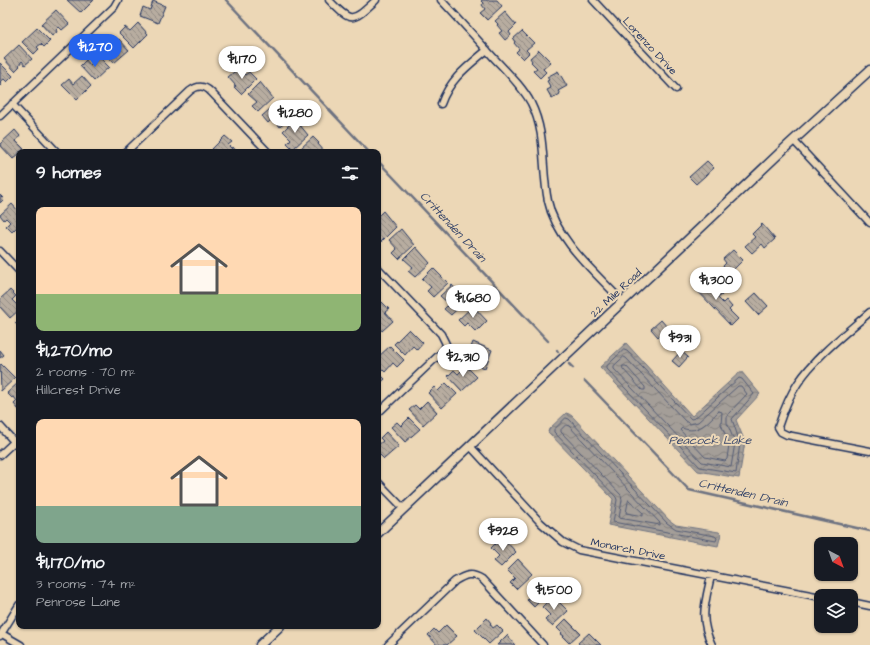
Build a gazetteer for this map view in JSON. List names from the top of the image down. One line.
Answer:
{"streets":{"street":["Lorenzo Drive","22 Mile Road","Monarch Drive"]},"crossings":[["22 Mile Road","Monarch Drive"]],"water":["Crittenden Drain","Peacock Lake"],"north":"bottom right","page":{"price":["$1,270","$1,170","$1,280","$1,300","$1,680","$931","$2,310","$928","$1,500"],"heading":"9 homes","list":[{"name":"$1,270/mo","note":"2 rooms · 70 m² · Hillcrest Drive"},{"name":"$1,170/mo","note":"3 rooms · 74 m² · Penrose Lane"}]}}
